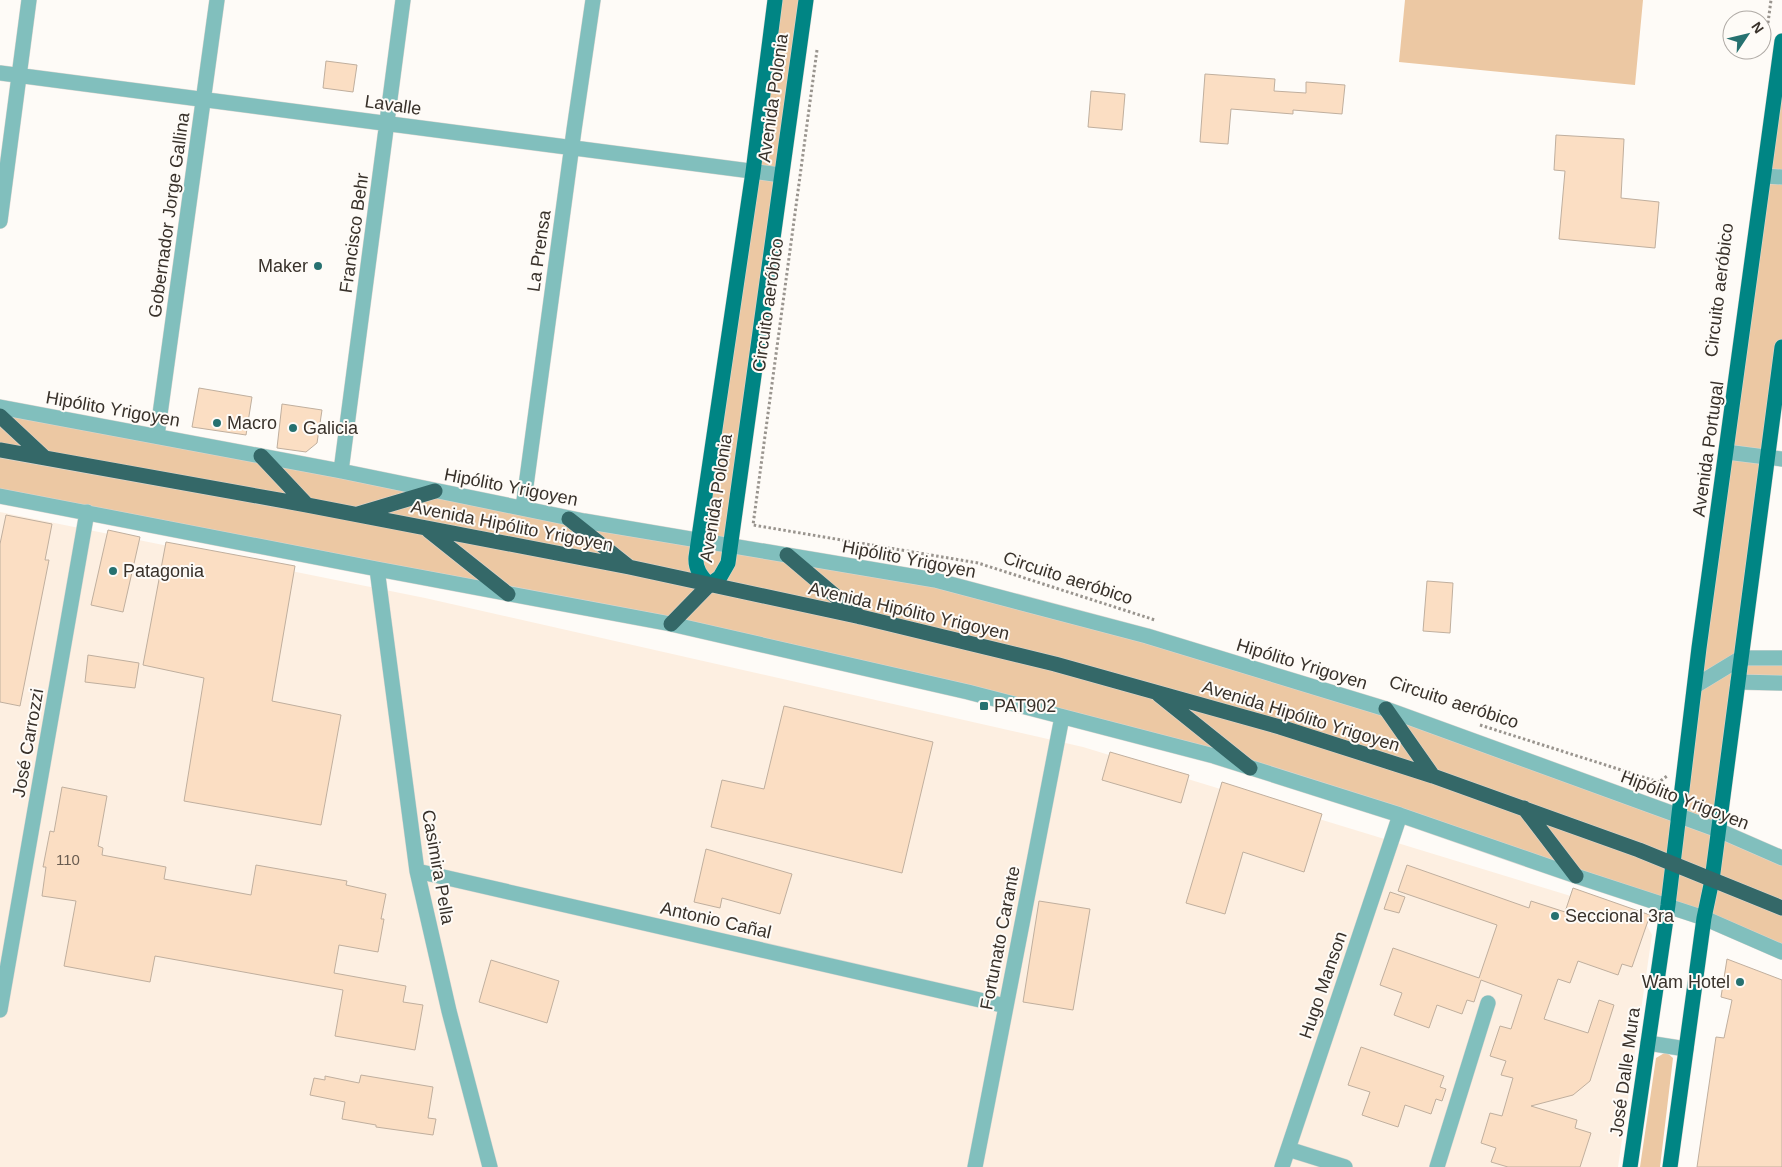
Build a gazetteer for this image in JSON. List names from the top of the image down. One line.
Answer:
{"streets":{"highway":["Avenida Hipólito Yrigoyen"],"main road":["Avenida Polonia","Avenida Portugal","José Dalle Mura"],"street":["Lavalle","Gobernador Jorge Gallina","Francisco Behr","La Prensa","Hipólito Yrigoyen","José Carrozzi","Casimira Pella","Antonio Cañal","Fortunato Carante","Hugo Manson"],"path":["Circuito aeróbico"]},"crossings":[["Avenida Polonia","Lavalle"],["Avenida Polonia","Hipólito Yrigoyen"],["Avenida Polonia","Avenida Hipólito Yrigoyen"],["Lavalle","Gobernador Jorge Gallina"],["Lavalle","Francisco Behr"],["Lavalle","La Prensa"],["Gobernador Jorge Gallina","Hipólito Yrigoyen"],["Francisco Behr","Hipólito Yrigoyen"],["La Prensa","Hipólito Yrigoyen"],["Hipólito Yrigoyen","Avenida Portugal"],["Avenida Portugal","Avenida Hipólito Yrigoyen"],["Avenida Portugal","José Dalle Mura"],["Avenida Hipólito Yrigoyen","José Dalle Mura"],["Casimira Pella","Antonio Cañal"],["Antonio Cañal","Fortunato Carante"]],"places":{"other":["Maker","Macro","Galicia","Patagonia","Seccional 3ra","Wam Hotel"],"transit":["PAT902"]},"house_numbers":["110"],"north":"top right"}
